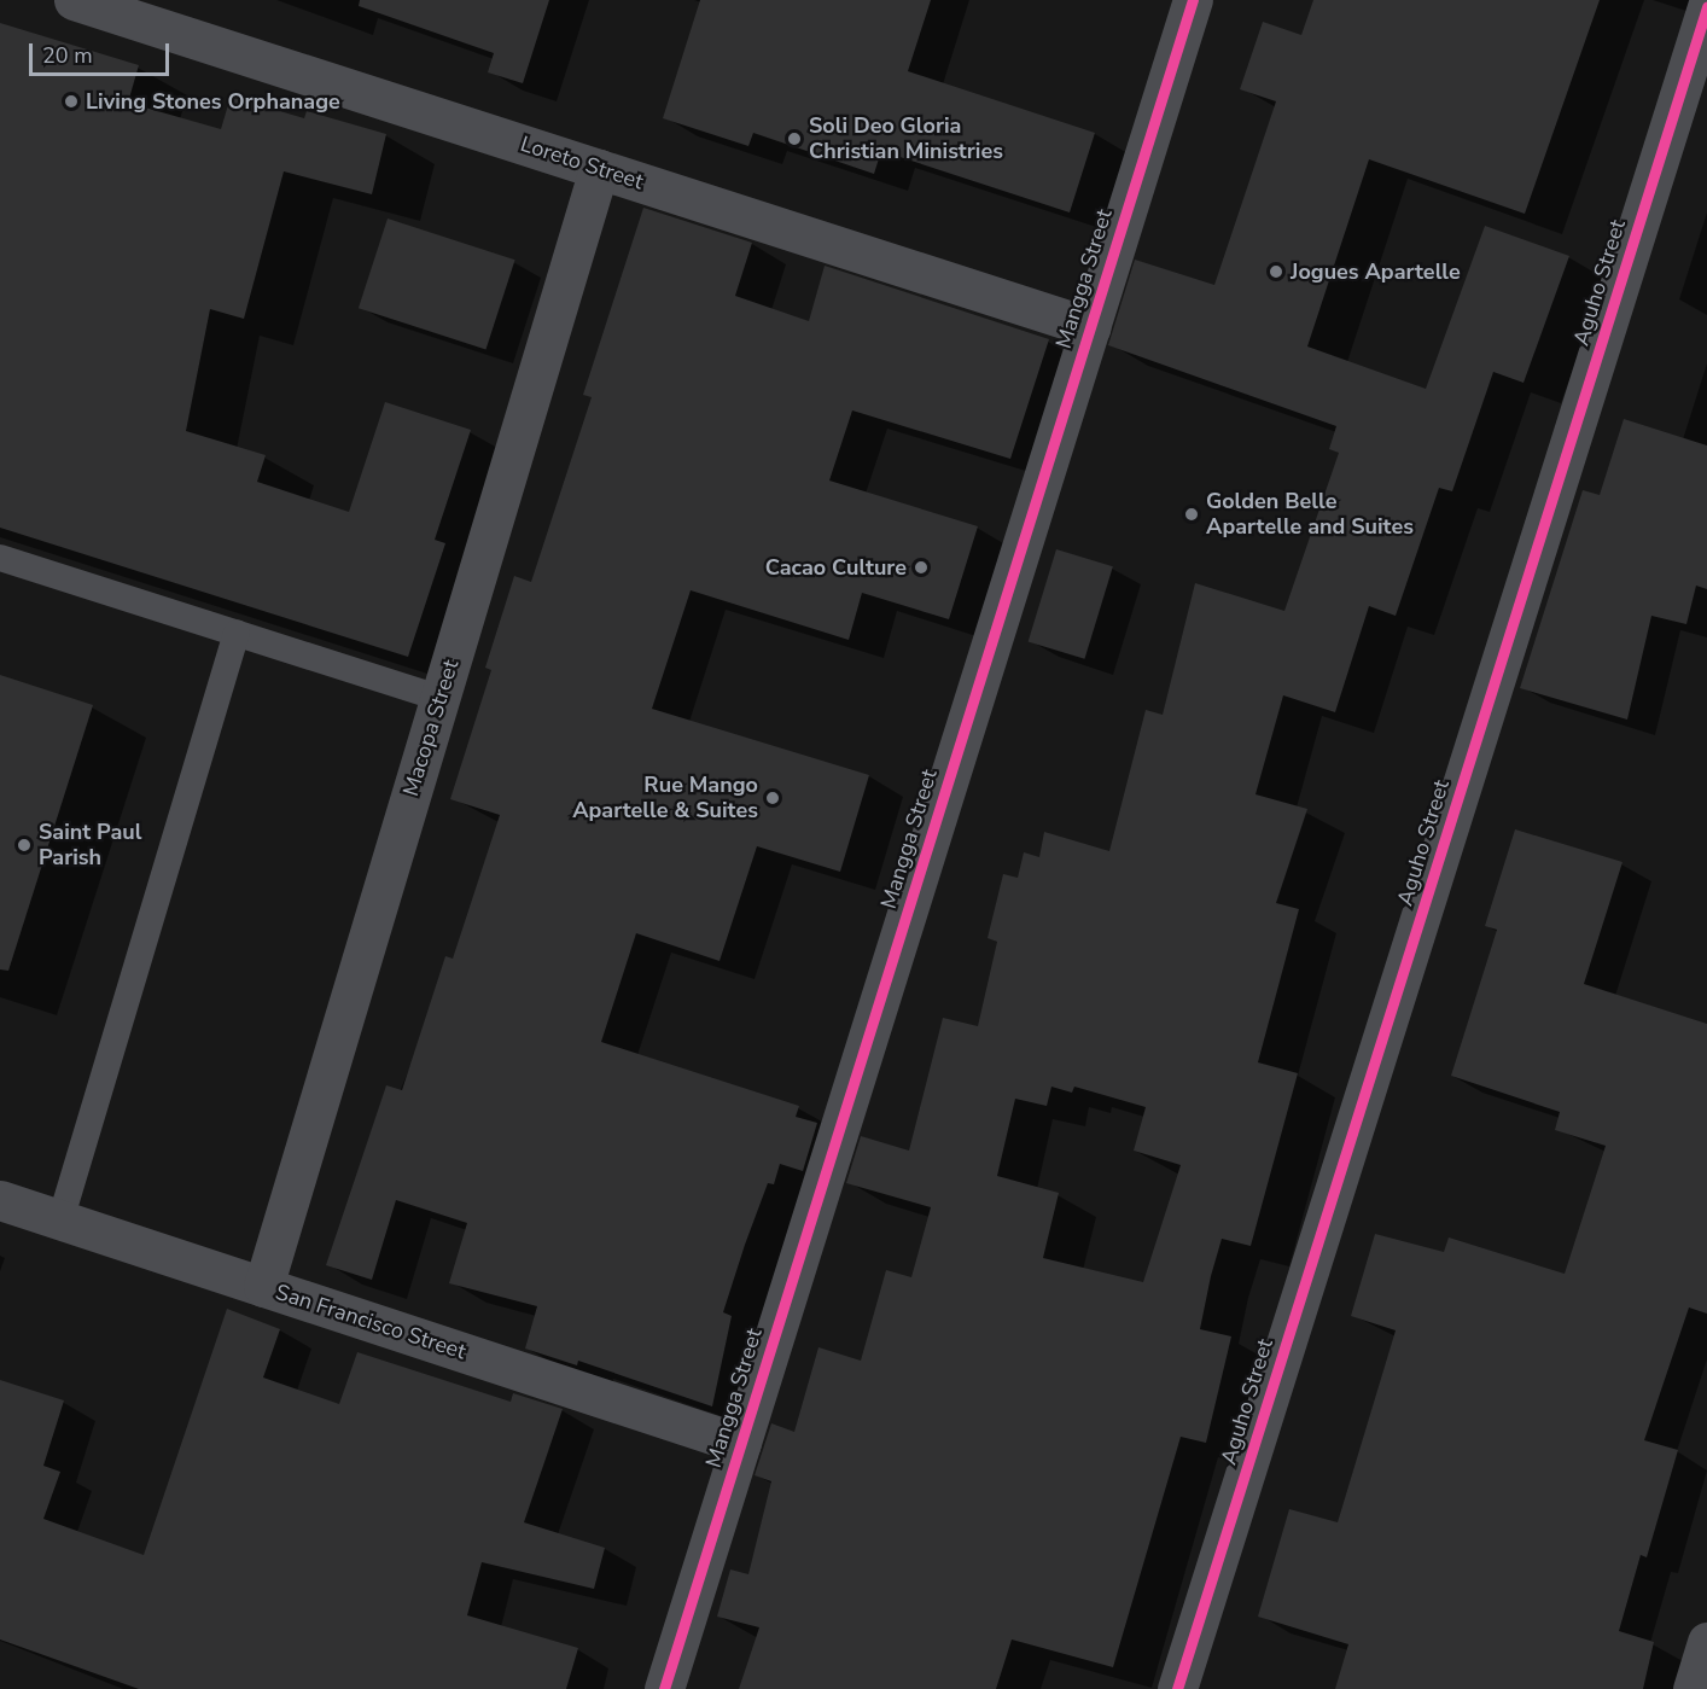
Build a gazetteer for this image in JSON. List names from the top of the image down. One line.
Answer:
{"streets":{"street":["Loreto Street","Mangga Street","Aguho Street","Macopa Street","San Francisco Street"]},"crossings":[["Loreto Street","Mangga Street"],["Loreto Street","Macopa Street"],["Mangga Street","San Francisco Street"],["Macopa Street","San Francisco Street"]],"places":["Living Stones Orphanage","Soli Deo Gloria Christian Ministries","Jogues Apartelle","Golden Belle Apartelle and Suites","Cacao Culture","Rue Mango Apartelle & Suites","Saint Paul Parish"],"scale_bar":"20 m"}
